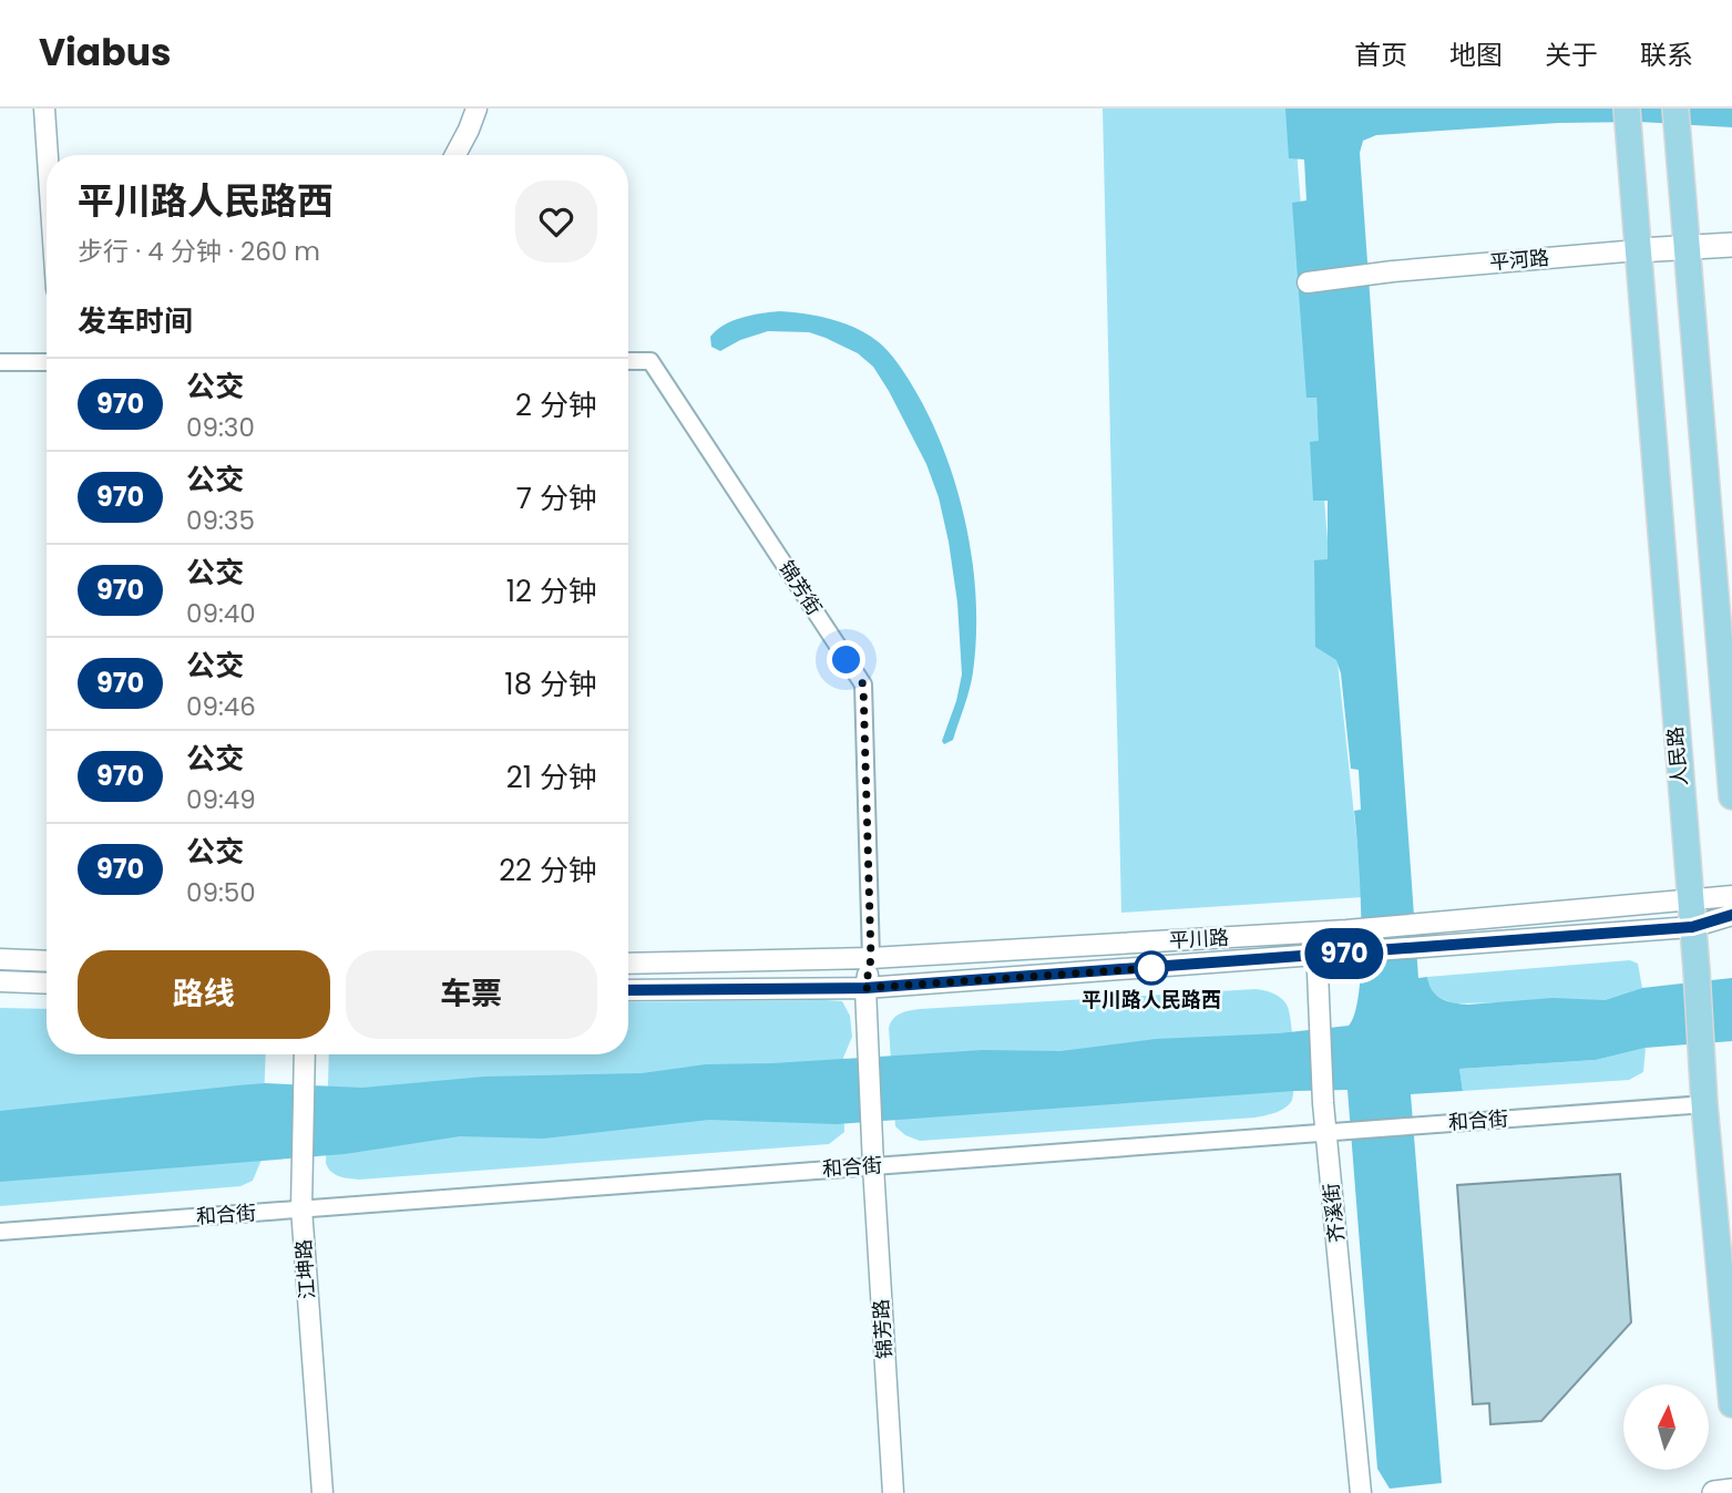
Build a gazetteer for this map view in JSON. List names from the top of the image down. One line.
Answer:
{"streets":{"main road":["平河路","人民路"],"street":["锦芳街","平川路","和合街","齐溪街","江坤路","锦芳路"]},"crossings":[["平河路","人民路"],["锦芳街","平川路"],["锦芳街","和合街"],["锦芳街","锦芳路"],["人民路","平川路"],["人民路","和合街"],["平川路","齐溪街"],["和合街","齐溪街"],["和合街","江坤路"],["和合街","锦芳路"]],"places":["平川路人民路西"],"lines":["bus line 970"],"north":"top","page":{"header":"Viabus","nav":["首页","地图","关于","联系"],"on_map":"970","heading":[["平川路人民路西","步行 · 4 分钟 · 260 m"],"发车时间"],"list":[{"mark":"970","name":"公交","note":"09:30","value":"2 分钟"},{"mark":"970","name":"公交","note":"09:35","value":"7 分钟"},{"mark":"970","name":"公交","note":"09:40","value":"12 分钟"},{"mark":"970","name":"公交","note":"09:46","value":"18 分钟"},{"mark":"970","name":"公交","note":"09:49","value":"21 分钟"},{"mark":"970","name":"公交","note":"09:50","value":"22 分钟"}],"buttons":["路线","车票"]}}
